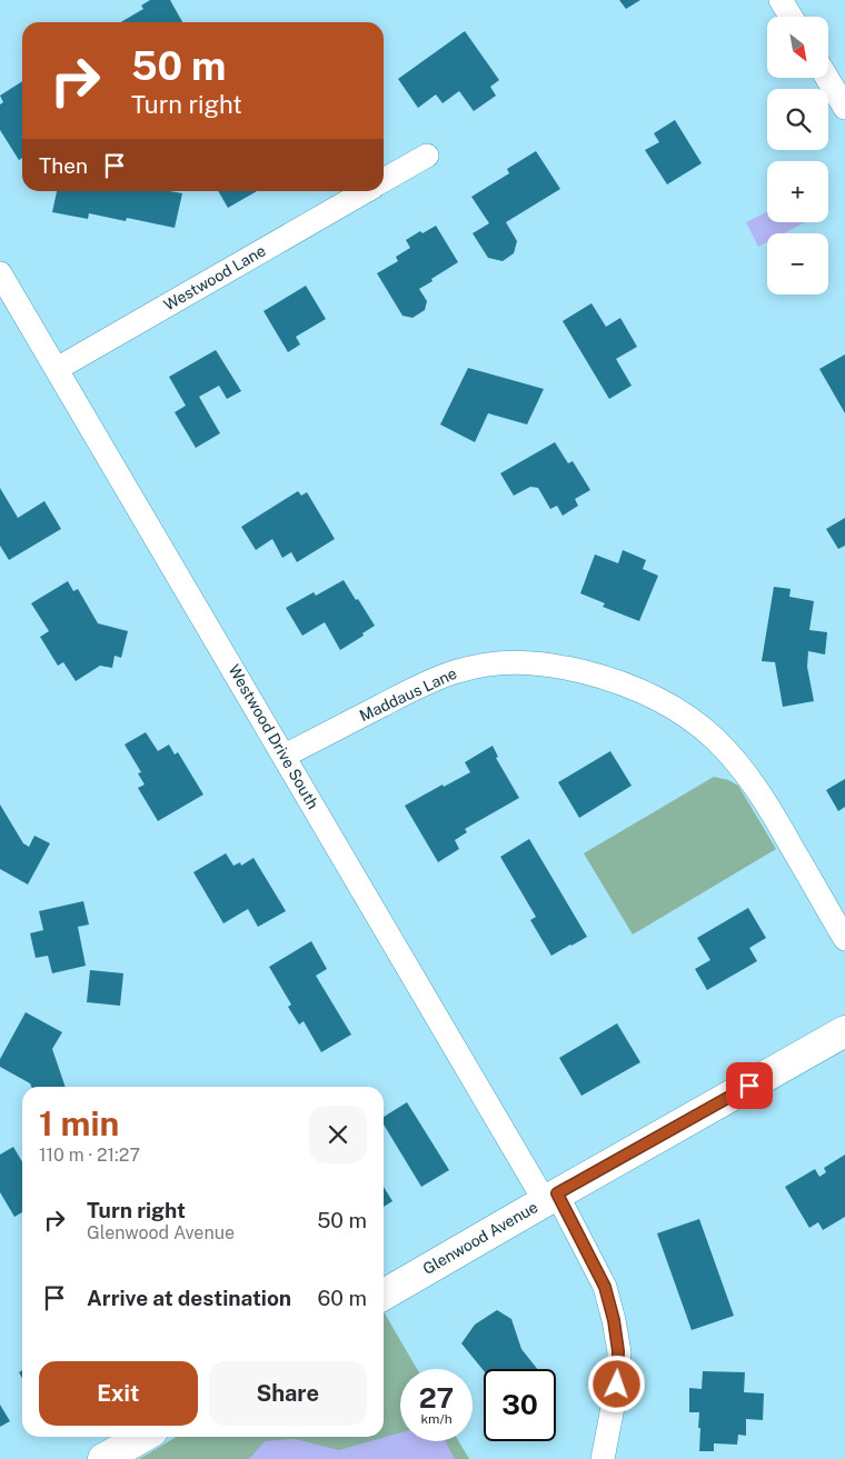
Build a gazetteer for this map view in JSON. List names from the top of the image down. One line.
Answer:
{"streets":{"street":["Westwood Lane","Maddaus Lane","Westwood Drive South","Glenwood Avenue"]},"crossings":[["Westwood Lane","Westwood Drive South"],["Maddaus Lane","Westwood Drive South"],["Westwood Drive South","Glenwood Avenue"]],"north":"bottom right","page":{"map_buttons":["+","−"],"turn":["50 m","Turn right"],"then":"Then","heading":["1 min","110 m · 21:27"],"list":[{"name":"Turn right","note":"Glenwood Avenue","value":"50 m"},{"name":"Arrive at destination","value":"60 m"}],"buttons":["Exit","Share"],"speed":"27 km/h","limit":"30"}}
